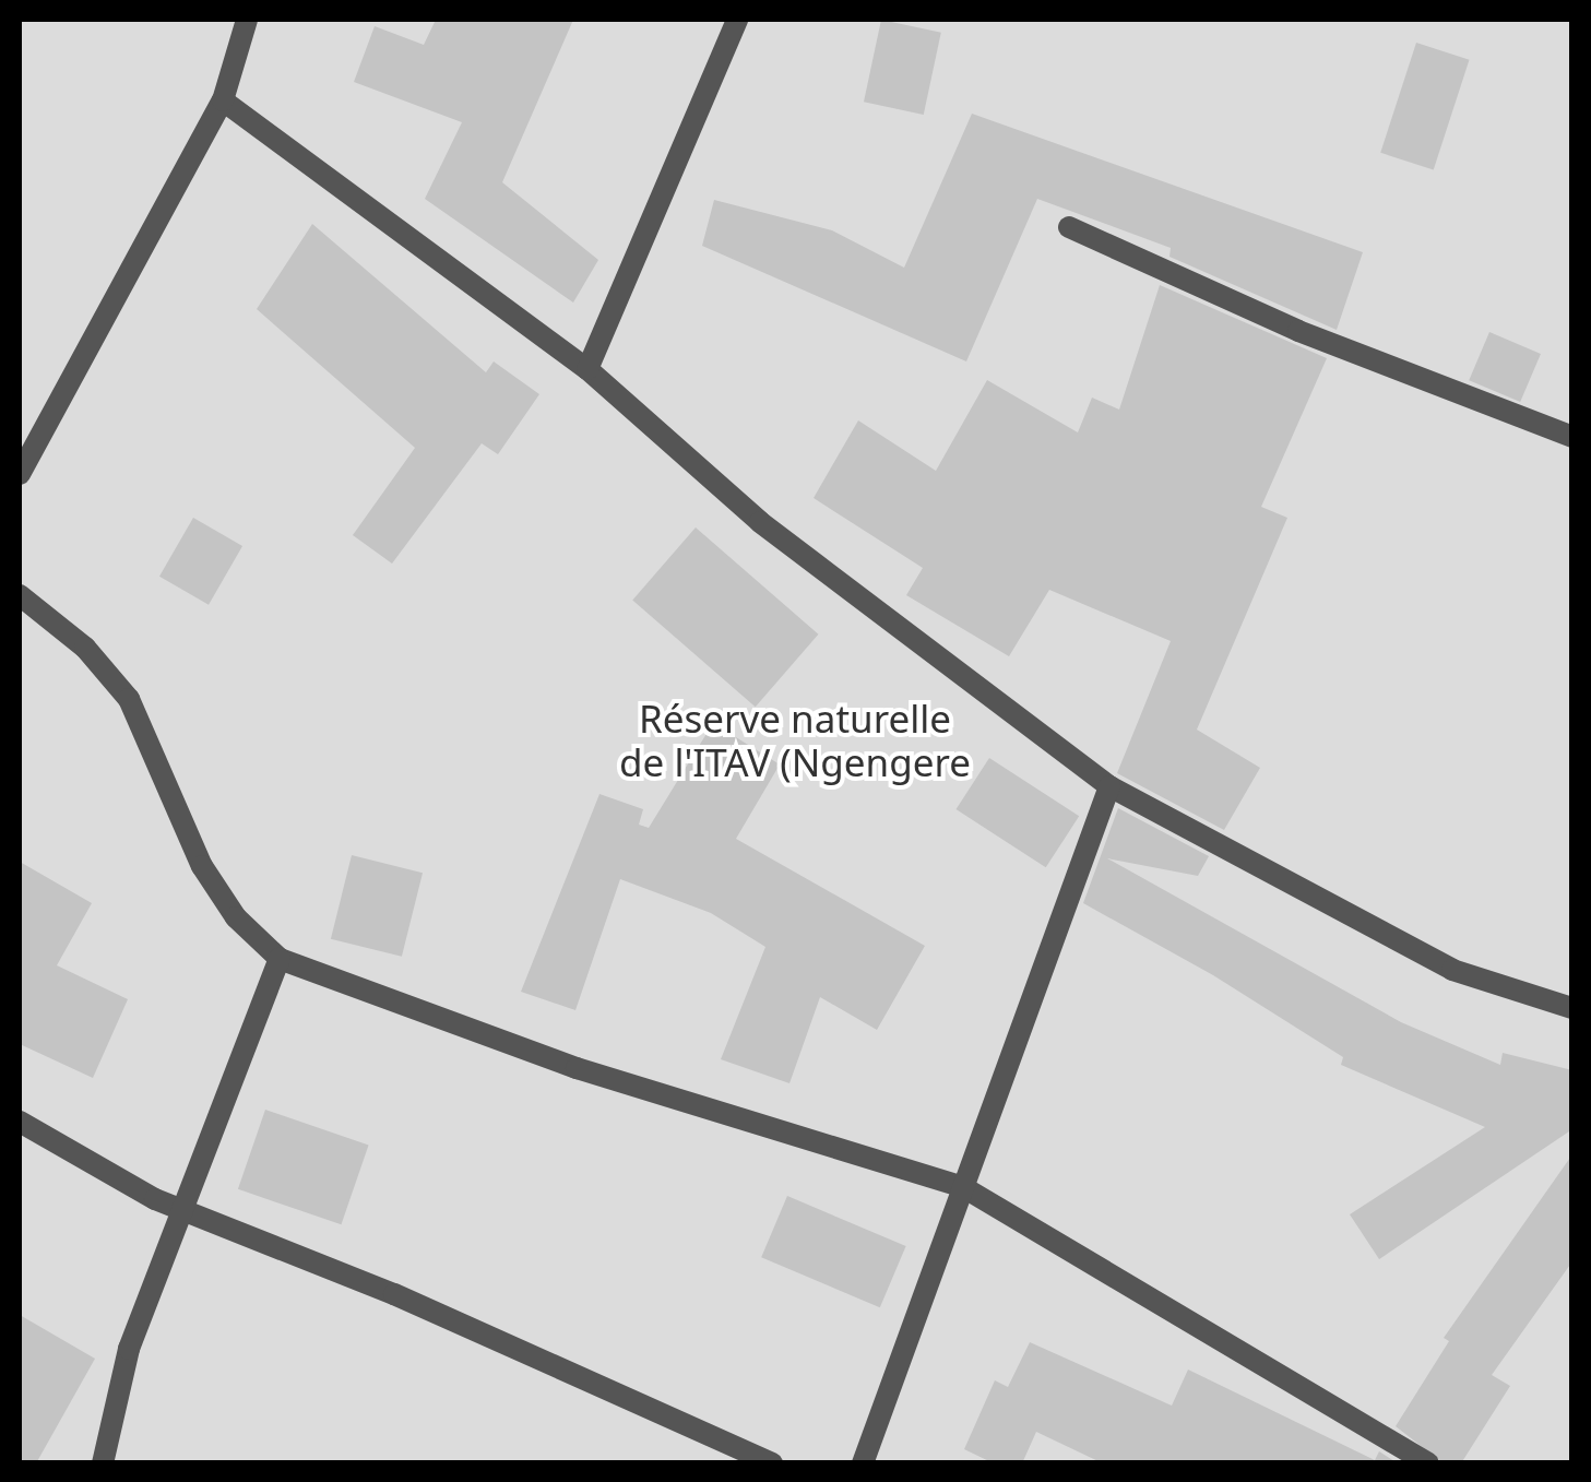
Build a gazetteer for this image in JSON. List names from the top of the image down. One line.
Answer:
{"parks":["Réserve naturelle de l'ITAV (Ngengere"]}
